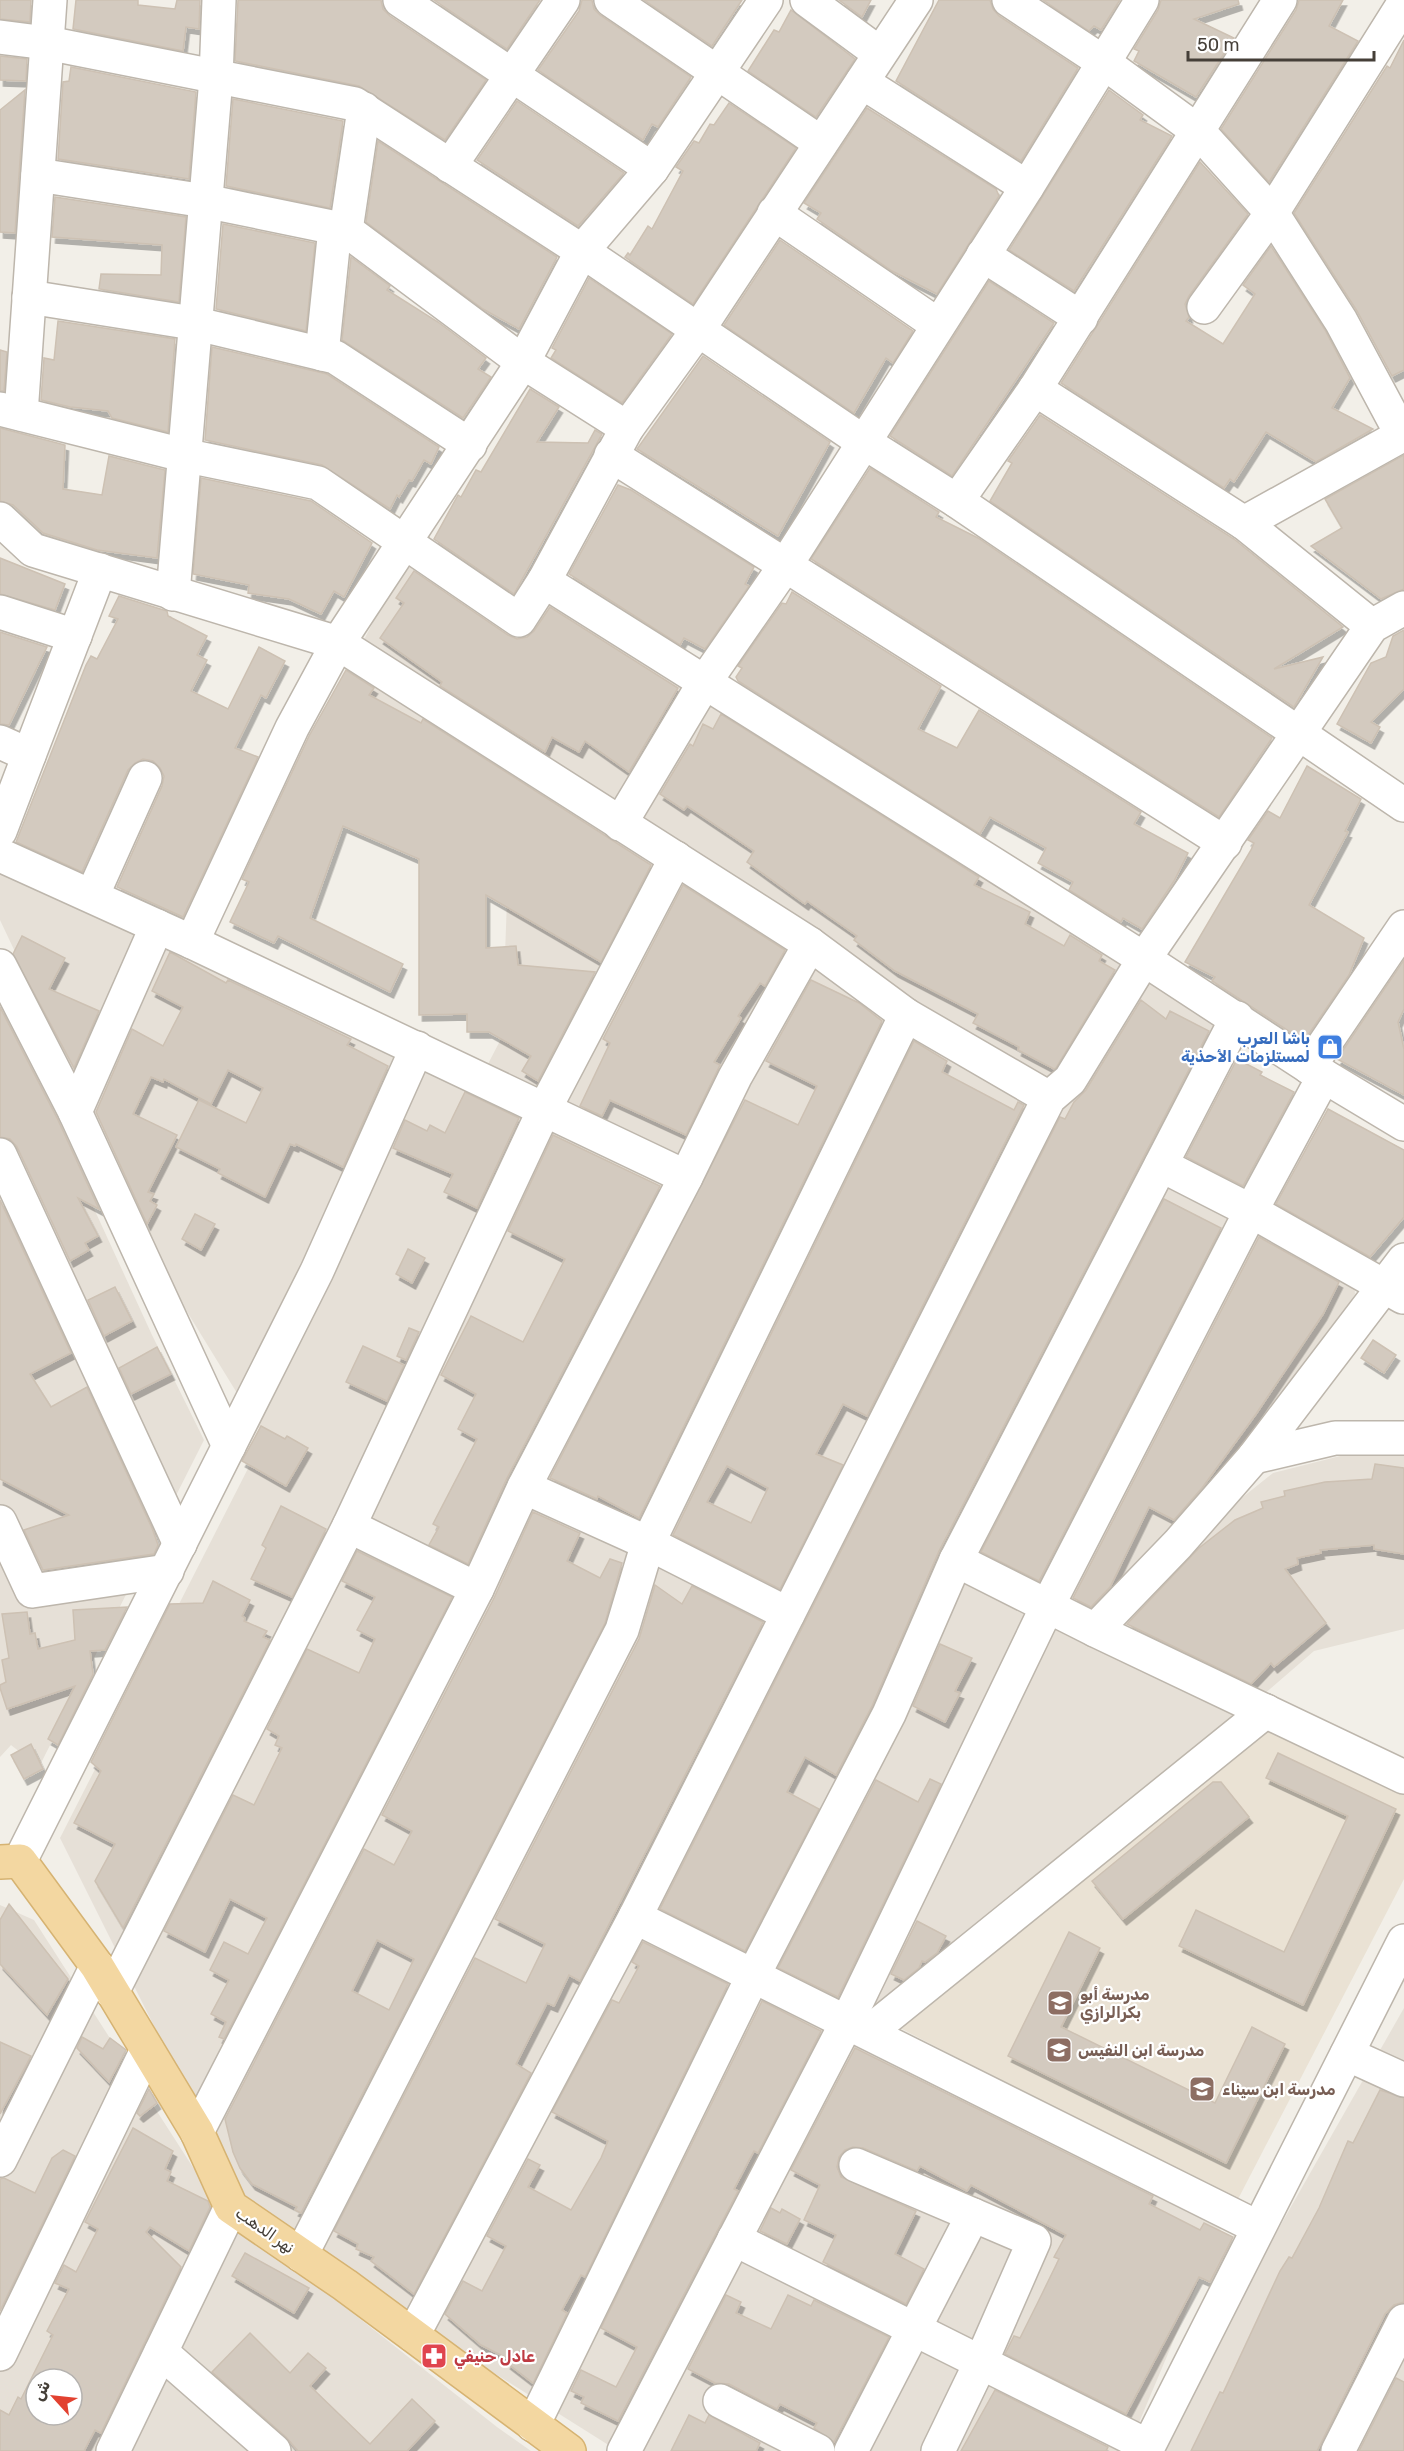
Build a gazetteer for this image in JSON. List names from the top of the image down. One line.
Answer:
{"streets":{"main road":["نهر الدهب"]},"places":{"shop":["باشا العرب لمستلزمات الأحذية"],"school or university":["مدرسة أبو بكرالرازي","مدرسة ابن النفيس","مدرسة ابن سيناء"],"pharmacy":["عادل حنيفي"]},"scale_bar":"50 m","north":"top left"}
